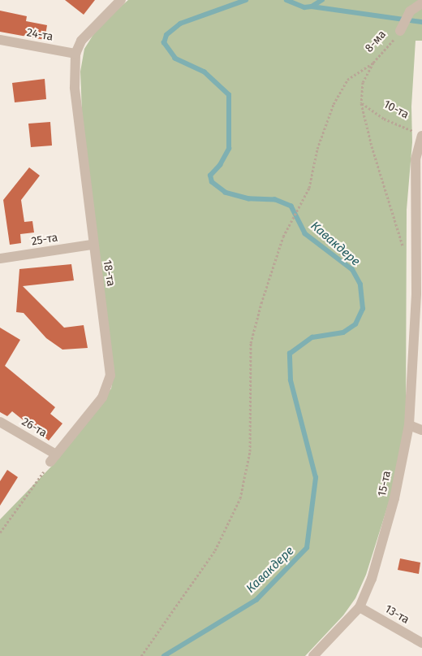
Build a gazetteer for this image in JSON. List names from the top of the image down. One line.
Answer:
{"streets":{"street":["24-та","8-ма","25-та","18-та","26-та","15-та","13-та"],"path":["10-та"]},"crossings":[["24-та","18-та"],["8-ма","10-та"],["10-та","15-та"],["25-та","18-та"],["18-та","26-та"],["15-та","13-та"]],"water":["Кавакдере"]}
